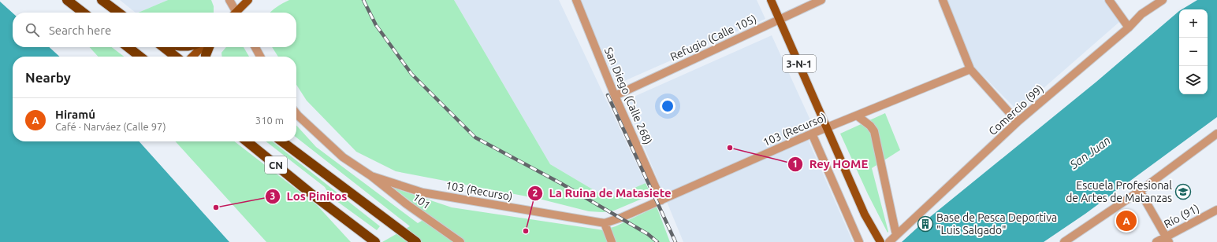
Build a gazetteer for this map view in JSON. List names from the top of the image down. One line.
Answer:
{"streets":{"highway":["CN"],"main road":["3-N-1"],"street":["Refugio (Calle 105)","San Diego (Calle 268)","Comercio (99)","103 (Recurso)","101","Río (91)"]},"crossings":[["Refugio (Calle 105)","3-N-1"],["Refugio (Calle 105)","San Diego (Calle 268)"],["3-N-1","103 (Recurso)"],["San Diego (Calle 268)","103 (Recurso)"],["103 (Recurso)","101"]],"water":["San Juan"],"places":{"other":["Rey HOME","Los Pinitos","La Ruina de Matasiete"],"school or university":["Escuela Profesional de Artes de Matanzas"],"building":["Base de Pesca Deportiva \"Luis Salgado\""]},"page":{"map_buttons":["+","−"],"search":"Search here","heading":"Nearby","list":[{"mark":"A","name":"Hiramú","note":"Café · Narváez (Calle 97)","value":"310 m"}],"pins":"A"}}
